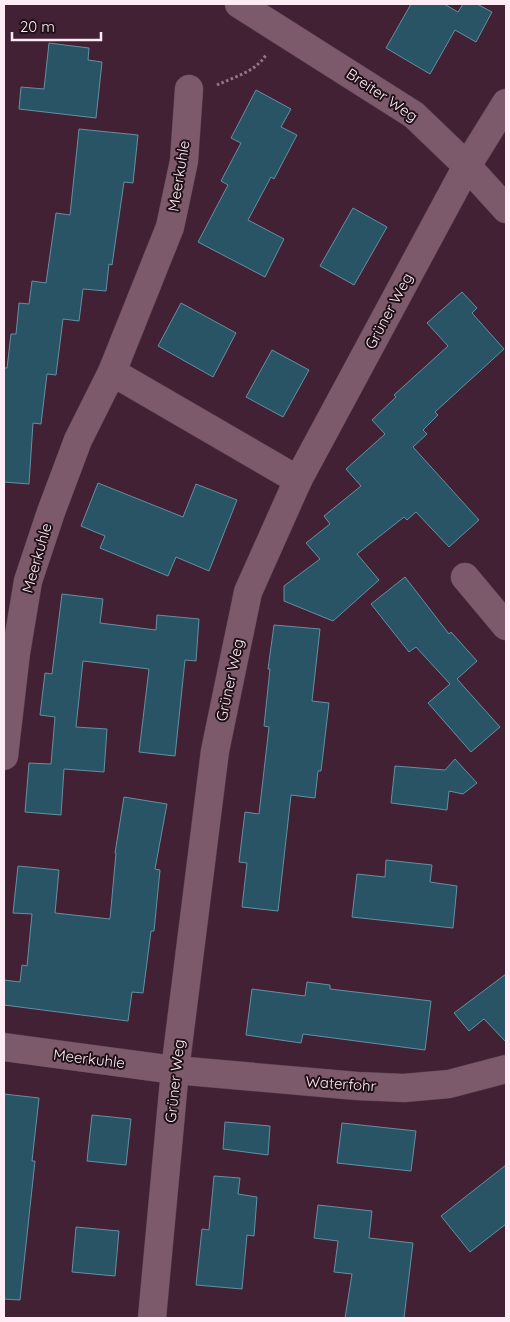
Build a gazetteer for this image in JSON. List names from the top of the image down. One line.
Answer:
{"streets":{"street":["Breiter Weg","Meerkuhle","Grüner Weg","Waterfohr"]},"crossings":[["Breiter Weg","Grüner Weg"],["Meerkuhle","Grüner Weg"],["Meerkuhle","Waterfohr"],["Grüner Weg","Waterfohr"]],"scale_bar":"20 m"}
